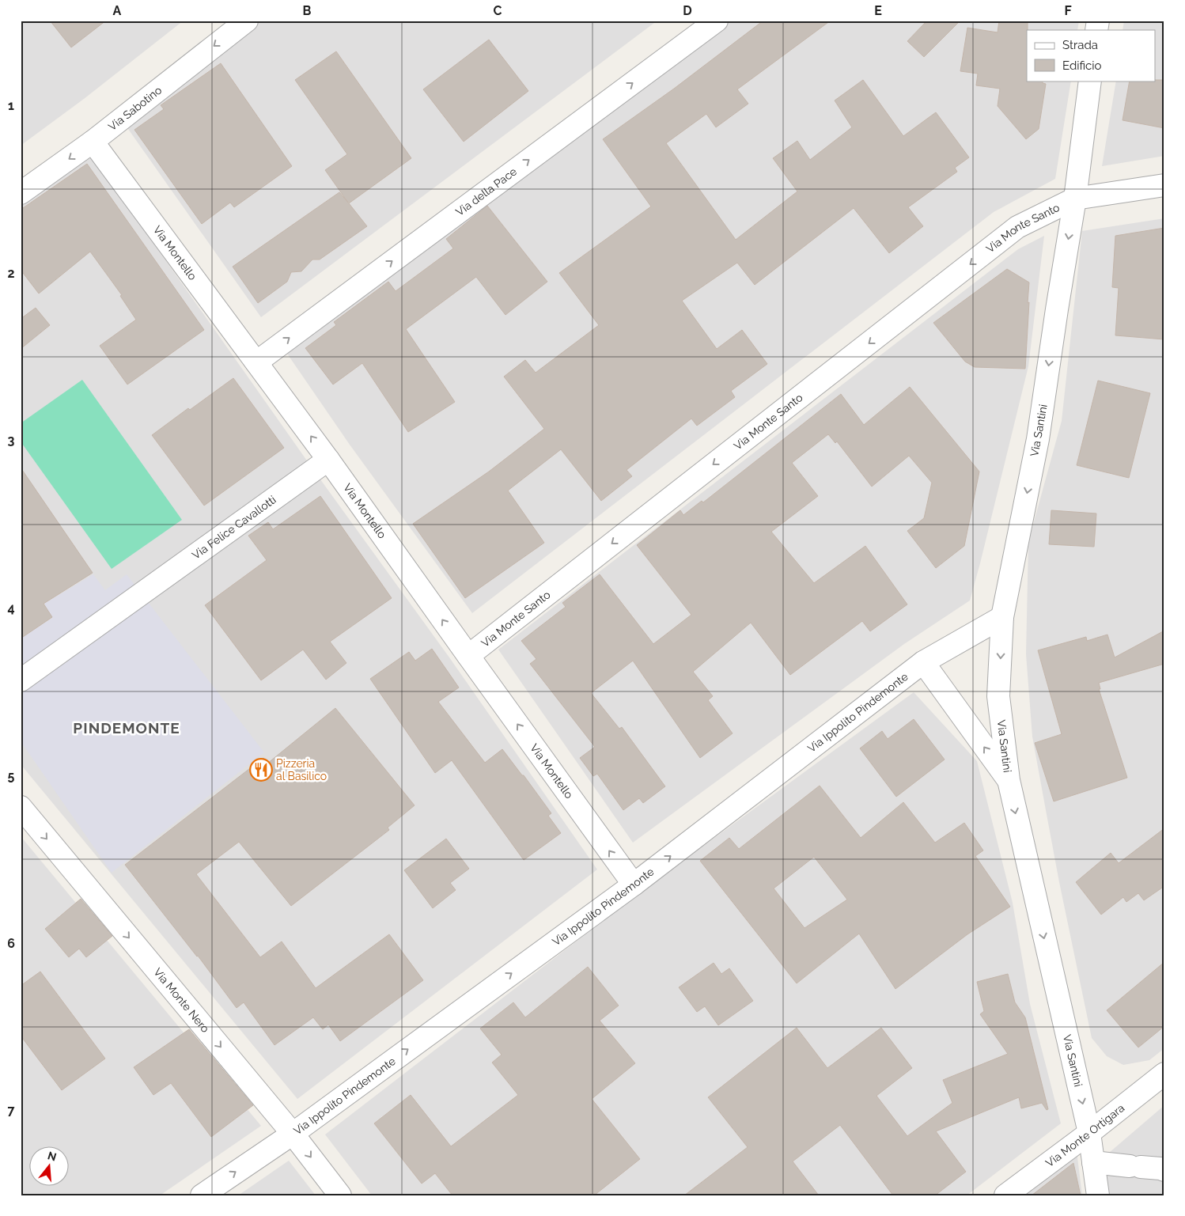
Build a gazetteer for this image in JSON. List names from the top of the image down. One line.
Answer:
{"streets":{"street":["Via Sabotino","Via della Pace","Via Monte Santo","Via Montello","Via Santini","Via Felice Cavallotti","Via Ippolito Pindemonte","Via Monte Nero","Via Monte Ortigara"]},"crossings":[["Via Sabotino","Via Montello"],["Via della Pace","Via Montello"],["Via Monte Santo","Via Montello"],["Via Monte Santo","Via Santini"],["Via Montello","Via Felice Cavallotti"],["Via Montello","Via Ippolito Pindemonte"],["Via Santini","Via Ippolito Pindemonte"],["Via Santini","Via Monte Ortigara"],["Via Ippolito Pindemonte","Via Monte Nero"]],"one_way":["Via Sabotino","Via della Pace","Via Monte Santo","Via Montello","Via Ippolito Pindemonte","Via Monte Nero"],"districts":["PINDEMONTE"],"places":{"restaurant":["Pizzeria al Basilico"]},"legend":["Strada","Edificio"],"north":"top","grid":{"columns":["A","B","C","D","E","F"],"rows":["1","2","3","4","5","6","7"]}}
